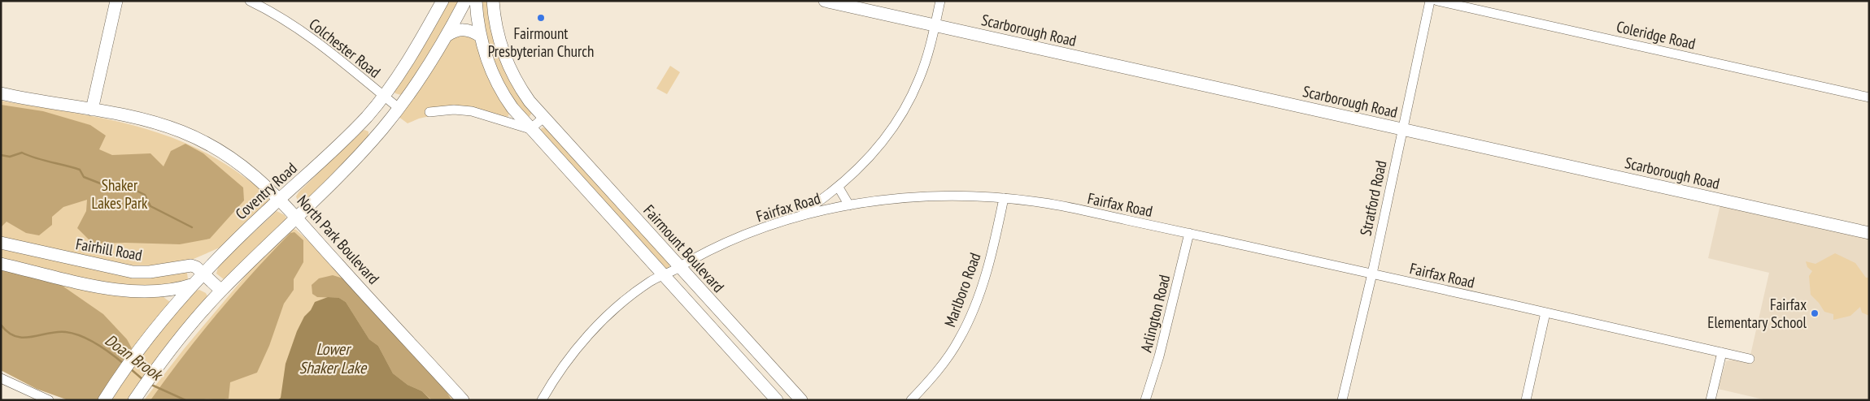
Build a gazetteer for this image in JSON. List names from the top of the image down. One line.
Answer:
{"streets":{"main road":["Scarborough Road","Coventry Road","North Park Boulevard","Fairmount Boulevard","Fairhill Road"],"street":["Coleridge Road","Colchester Road","Stratford Road","Fairfax Road","Marlboro Road","Arlington Road"]},"crossings":[["Scarborough Road","Stratford Road"],["Colchester Road","Coventry Road"],["Coventry Road","North Park Boulevard"],["Coventry Road","Fairhill Road"],["Stratford Road","Fairfax Road"],["Fairfax Road","Fairmount Boulevard"],["Fairfax Road","Marlboro Road"],["Fairfax Road","Arlington Road"]],"water":["Lower Shaker Lake","Doan Brook"],"parks":["Shaker Lakes Park"],"places":["Fairmount Presbyterian Church","Fairfax Elementary School"]}
